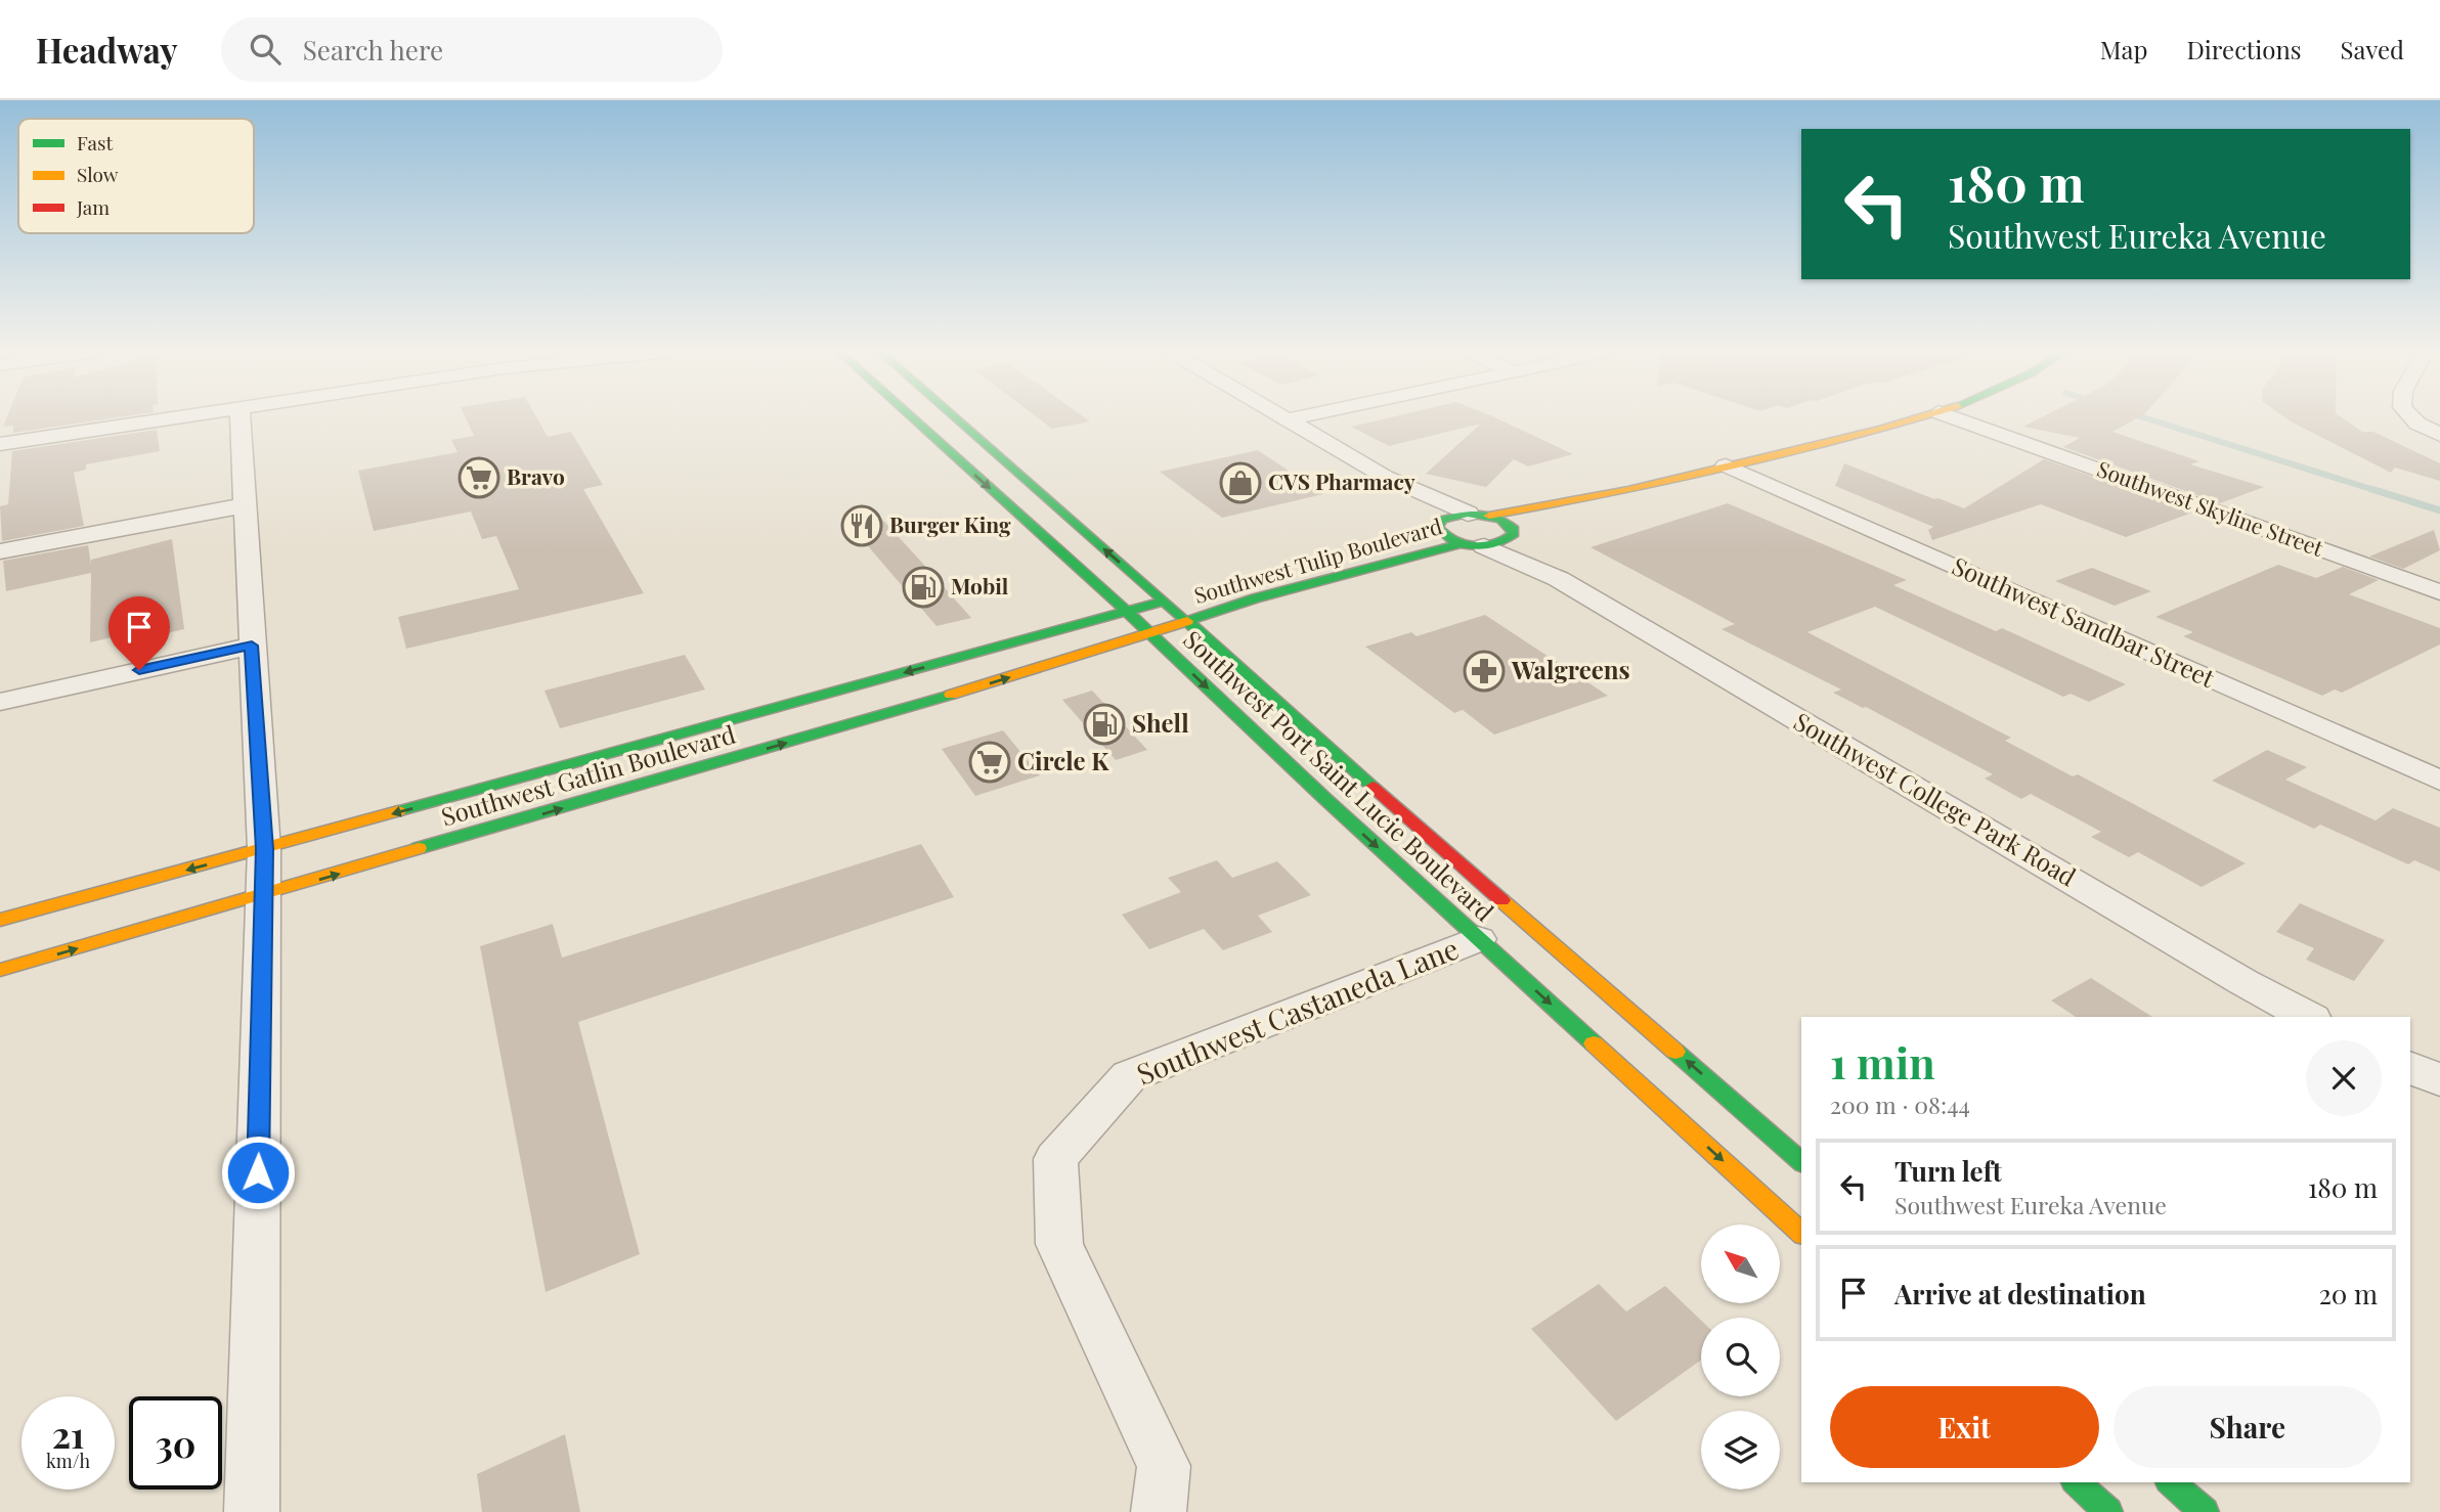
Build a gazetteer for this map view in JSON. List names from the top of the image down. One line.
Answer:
{"streets":{"main road":["Southwest Tulip Boulevard","Southwest Gatlin Boulevard","Southwest Port Saint Lucie Boulevard"],"street":["Southwest Skyline Street","Southwest Sandbar Street","Southwest College Park Road","Southwest Castaneda Lane"]},"crossings":[["Southwest Tulip Boulevard","Southwest Gatlin Boulevard"],["Southwest Tulip Boulevard","Southwest Port Saint Lucie Boulevard"],["Southwest Tulip Boulevard","Southwest College Park Road"],["Southwest Gatlin Boulevard","Southwest Port Saint Lucie Boulevard"],["Southwest Port Saint Lucie Boulevard","Southwest Castaneda Lane"]],"places":{"supermarket":["Bravo","Circle K"],"shop":["CVS Pharmacy"],"restaurant":["Burger King"],"fuel station":["Mobil","Shell"],"pharmacy":["Walgreens"]},"legend":["Fast","Slow","Jam"],"north":"top left","page":{"header":"Headway","search":"Search here","nav":["Map","Directions","Saved"],"turn":["180 m","Southwest Eureka Avenue"],"heading":["1 min","200 m · 08:44"],"list":[{"name":"Turn left","note":"Southwest Eureka Avenue","value":"180 m"},{"name":"Arrive at destination","value":"20 m"}],"buttons":["Exit","Share"],"speed":"21 km/h","limit":"30"}}
